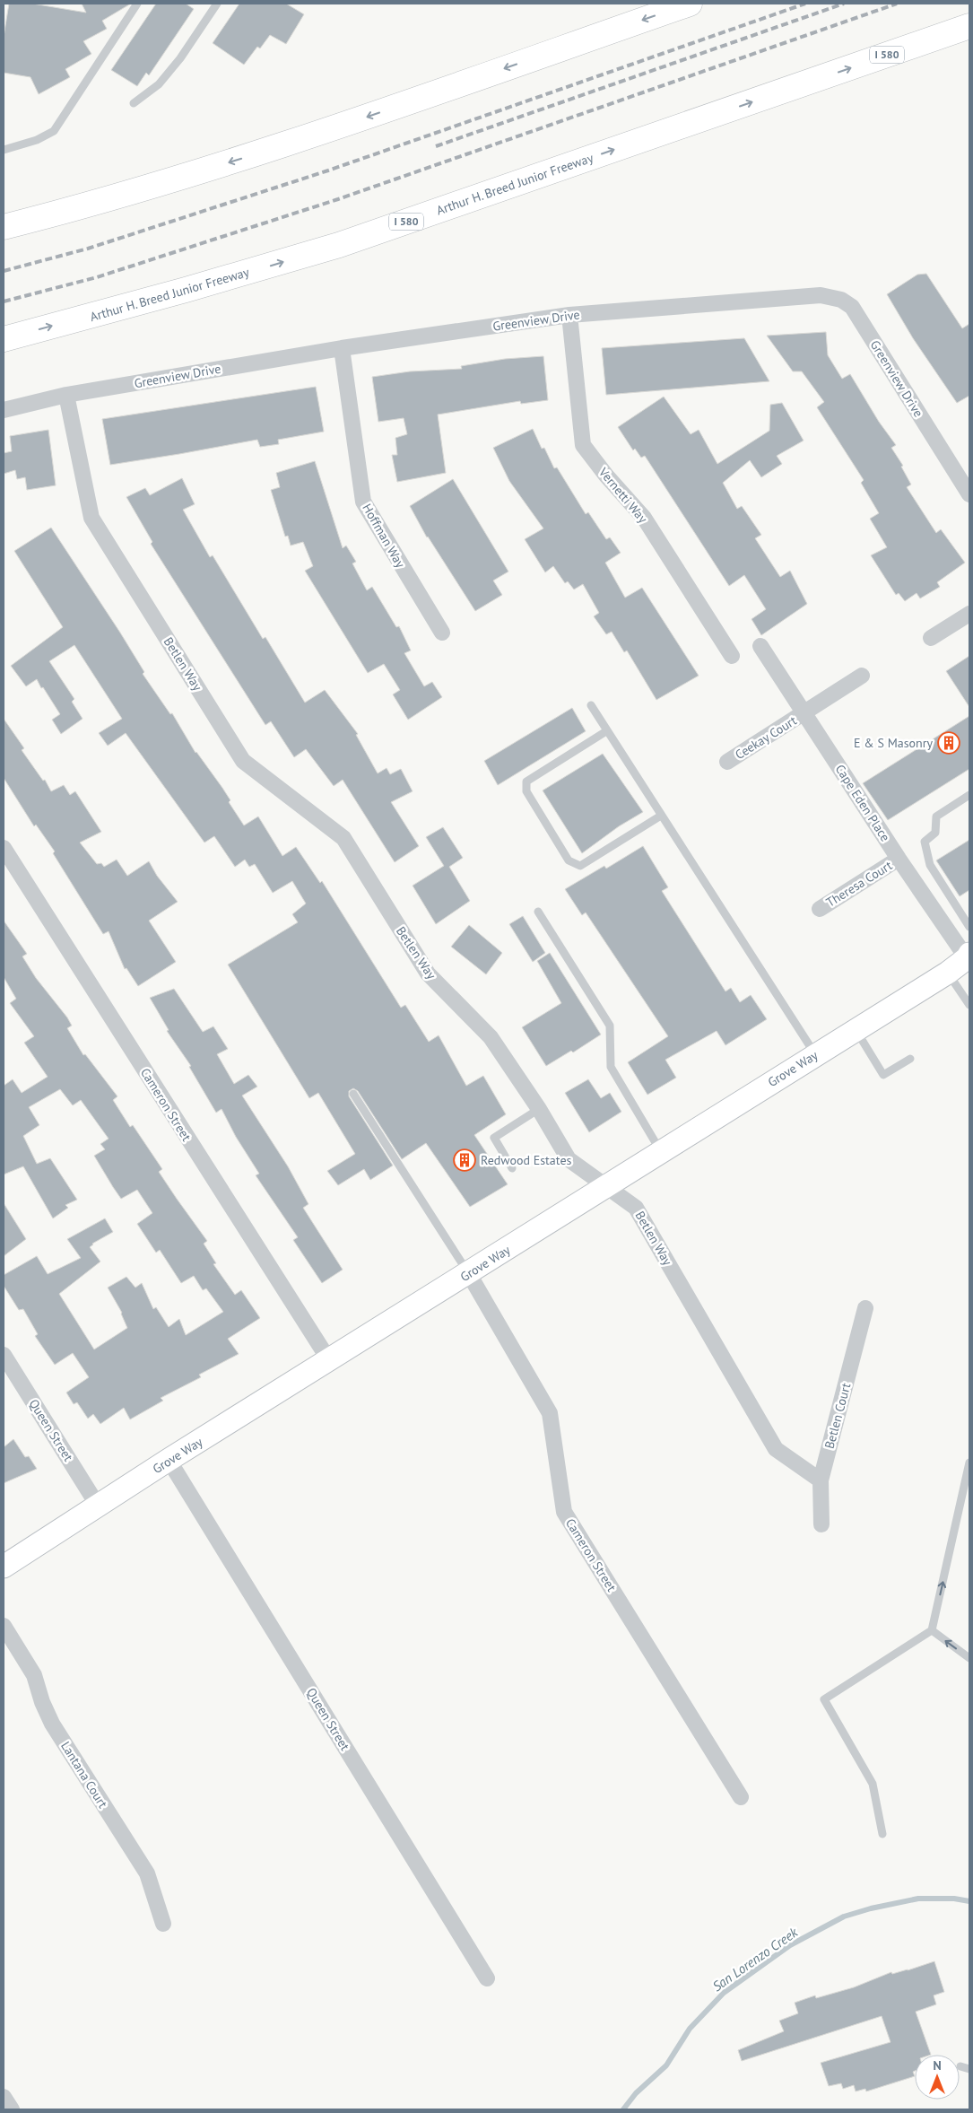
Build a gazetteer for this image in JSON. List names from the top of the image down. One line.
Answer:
{"streets":{"highway":["I 580","Arthur H. Breed Junior Freeway"],"main road":["Grove Way"],"street":["Greenview Drive","Vernetti Way","Hoffman Way","Betlen Way","Ceekay Court","Cape Eden Place","Theresa Court","Cameron Street","Betlen Court","Queen Street","Lantana Court"]},"crossings":[["Greenview Drive","Vernetti Way"],["Greenview Drive","Hoffman Way"],["Greenview Drive","Betlen Way"],["Betlen Way","Grove Way"],["Betlen Way","Betlen Court"],["Ceekay Court","Cape Eden Place"],["Cape Eden Place","Theresa Court"],["Cape Eden Place","Grove Way"],["Grove Way","Cameron Street"],["Grove Way","Queen Street"]],"water":["San Lorenzo Creek"],"places":{"building":["E & S Masonry","Redwood Estates"]},"north":"top"}
